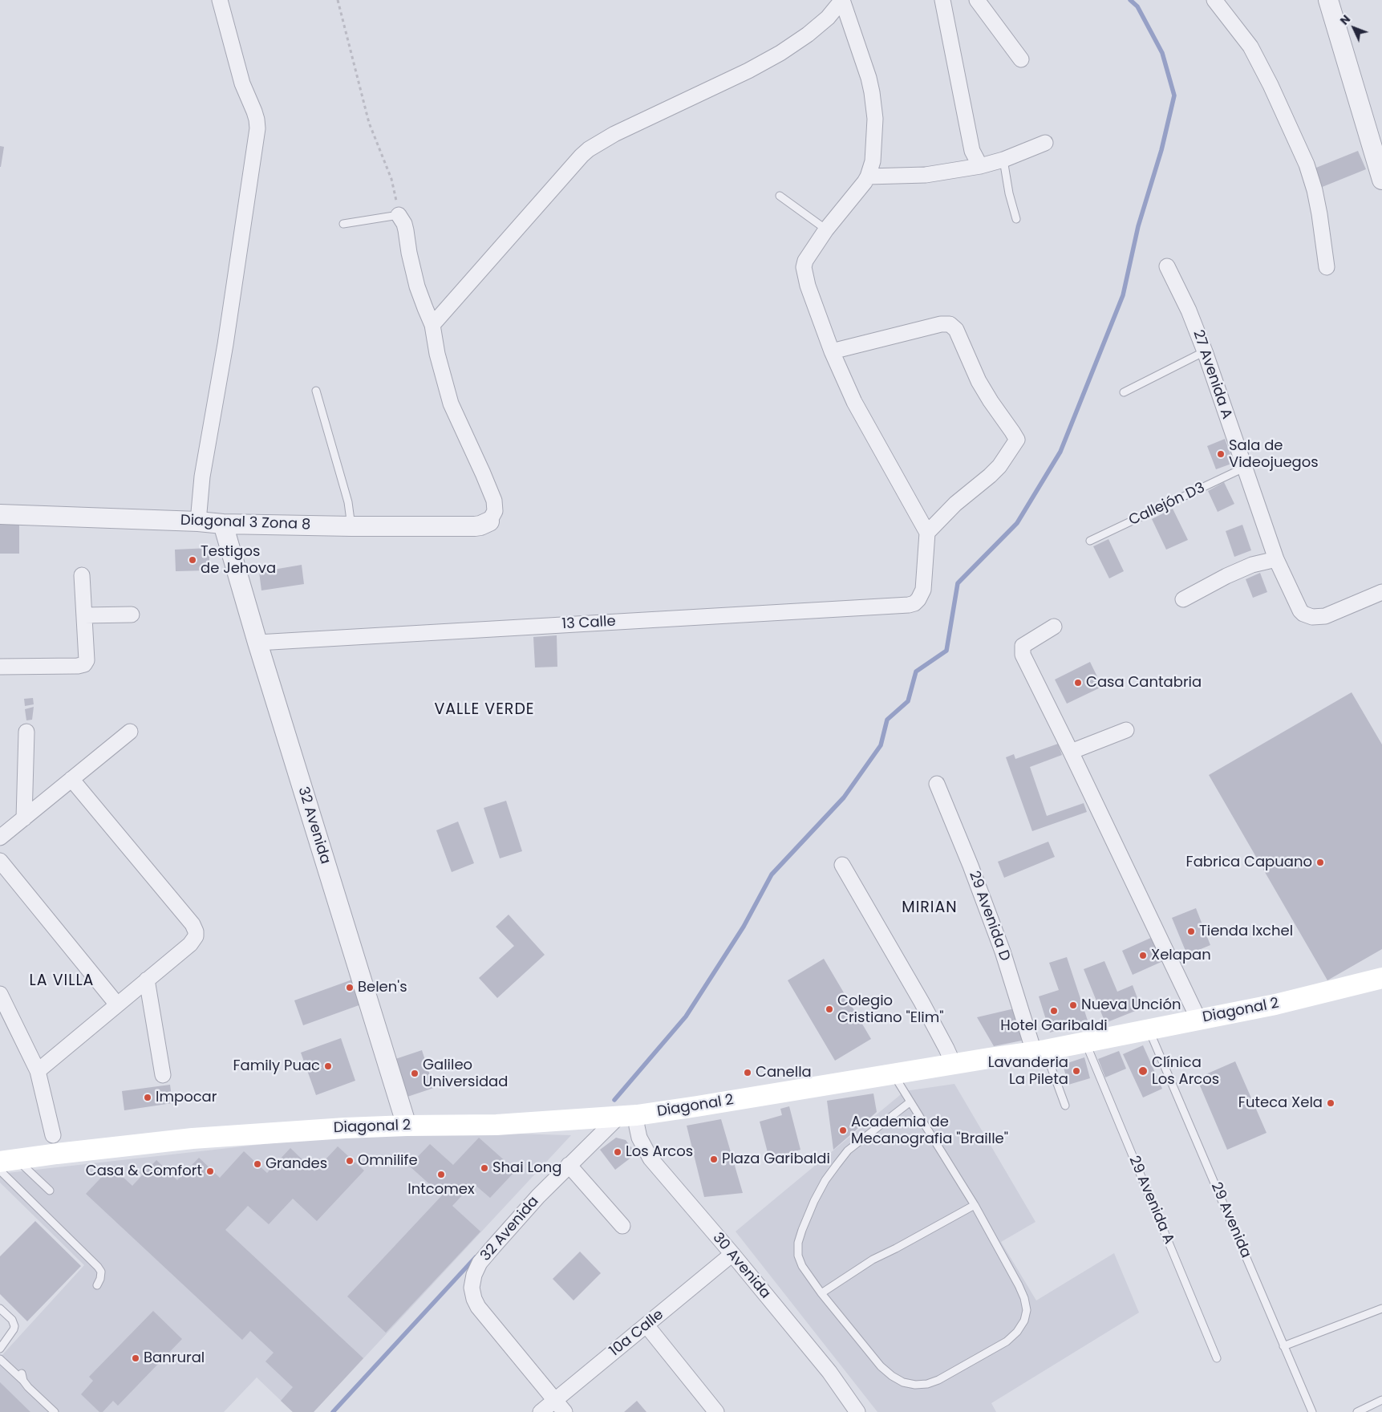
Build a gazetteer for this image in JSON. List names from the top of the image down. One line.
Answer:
{"streets":{"main road":["Diagonal 2"],"street":["27 Avenida A","Diagonal 3 Zona 8","13 Calle","32 Avenida","29 Avenida D","30 Avenida","10a Calle"],"lane":["Callejón D3","29 Avenida A","29 Avenida"]},"crossings":[["27 Avenida A","Callejón D3"],["Diagonal 3 Zona 8","32 Avenida"],["13 Calle","32 Avenida"],["32 Avenida","Diagonal 2"],["32 Avenida","30 Avenida"],["32 Avenida","10a Calle"],["29 Avenida D","Diagonal 2"],["Diagonal 2","29 Avenida A"],["Diagonal 2","29 Avenida"],["Diagonal 2","30 Avenida"],["30 Avenida","10a Calle"]],"districts":["VALLE VERDE","MIRIAN","LA VILLA"],"places":["Sala de Videojuegos","Testigos de Jehova","Casa Cantabria","Fabrica Capuano","Tienda Ixchel","Xelapan","Belen's","Nueva Unción","Colegio Cristiano \"Elim\"","Hotel Garibaldi","Family Puac","Lavanderia La Pileta","Clínica Los Arcos","Canella","Galileo Universidad","Impocar","Futeca Xela","Academia de Mecanografia \"Braille\"","Los Arcos","Plaza Garibaldi","Omnilife","Grandes","Shai Long","Casa & Comfort","Intcomex","Banrural"],"north":"top left"}
